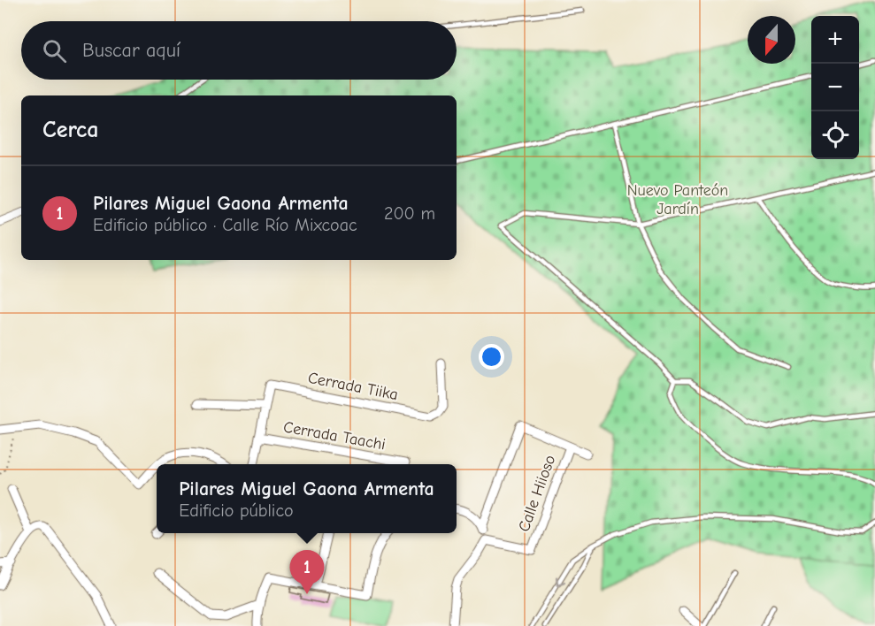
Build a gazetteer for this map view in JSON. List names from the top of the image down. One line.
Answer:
{"streets":{"street":["Cerrada Tiika","Cerrada Taachi","Calle Hiioso"]},"parks":["Nuevo Panteón Jardín"],"north":"bottom","page":{"map_buttons":["+","−"],"search":"Buscar aquí","heading":"Cerca","list":[{"mark":"1","name":"Pilares Miguel Gaona Armenta","note":"Edificio público · Calle Río Mixcoac","value":"200 m"}],"popup":["Pilares Miguel Gaona Armenta","Edificio público"],"pins":"1"}}
